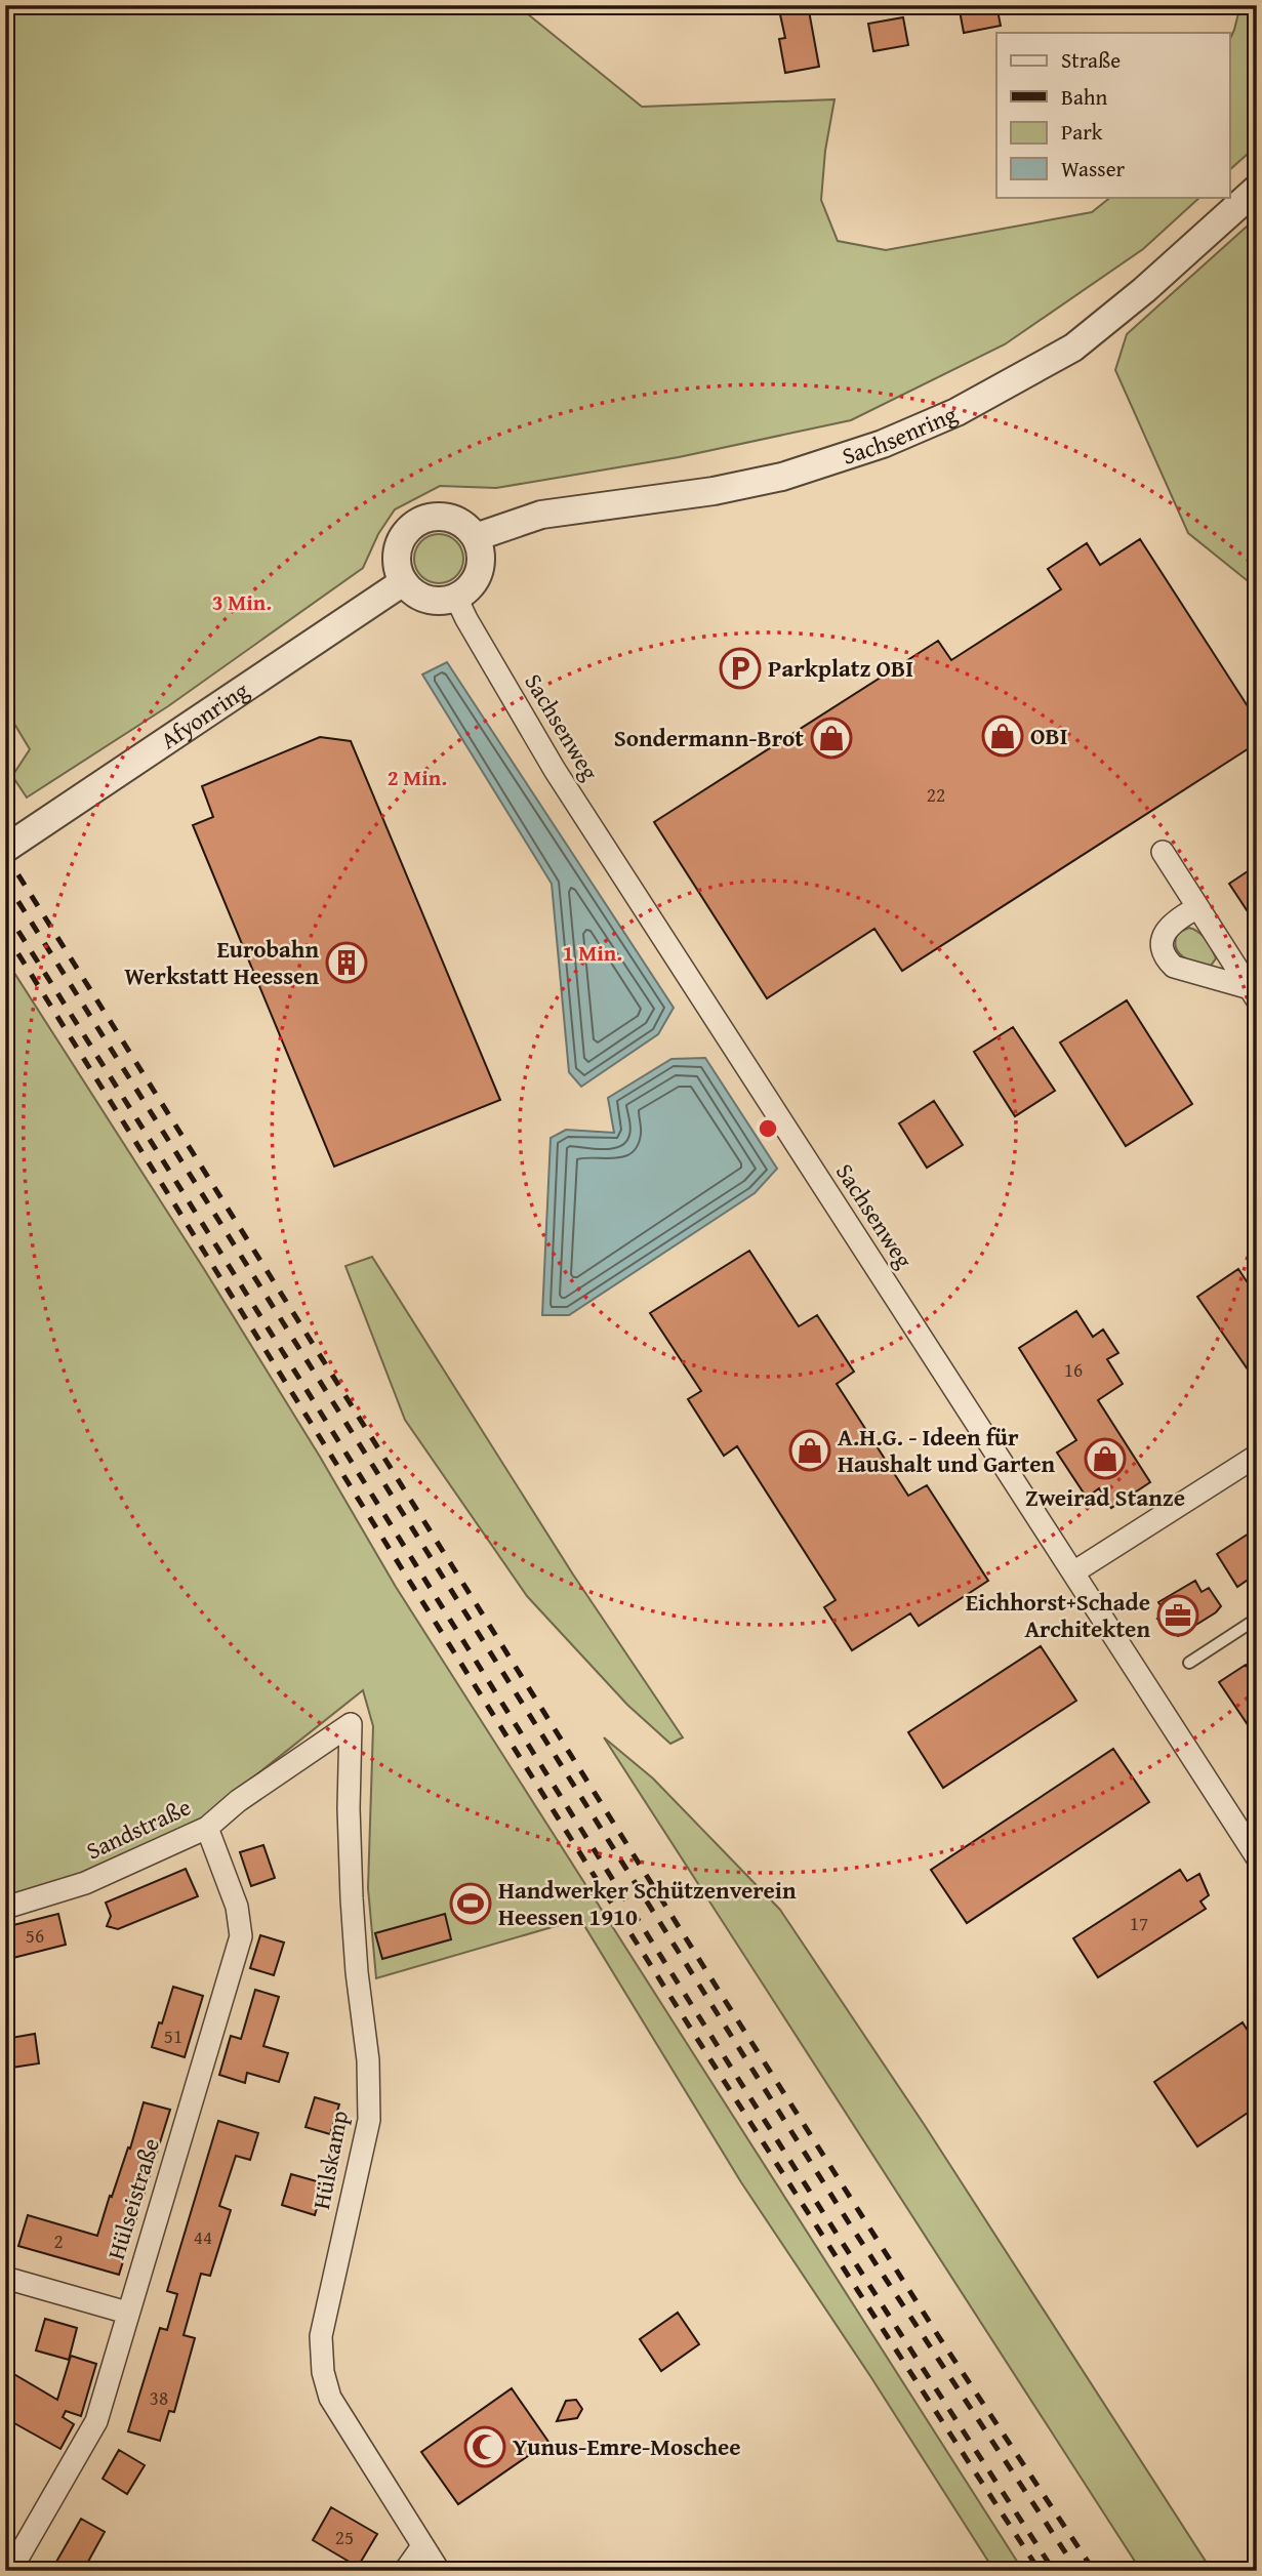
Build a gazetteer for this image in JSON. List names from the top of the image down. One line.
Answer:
{"streets":{"street":["Sachsenring","Afyonring","Sachsenweg","Sandstraße","Hülskamp","Hülseistraße"]},"crossings":[["Sachsenring","Afyonring"],["Sachsenring","Sachsenweg"],["Afyonring","Sachsenweg"],["Sandstraße","Hülskamp"],["Sandstraße","Hülseistraße"]],"places":{"parking":["Parkplatz OBI"],"shop":["OBI","Sondermann-Brot","A.H.G. - Ideen für Haushalt und Garten","Zweirad Stanze"],"building":["Eurobahn Werkstatt Heessen"],"office":["Eichhorst+Schade Architekten"],"sports":["Handwerker Schützenverein Heessen 1910"],"mosque":["Yunus-Emre-Moschee"]},"house_numbers":["22","16","17","56","51","44","2","38","25"],"legend":["Straße","Bahn","Park","Wasser"],"rings":["3 Min.","2 Min.","1 Min."]}
